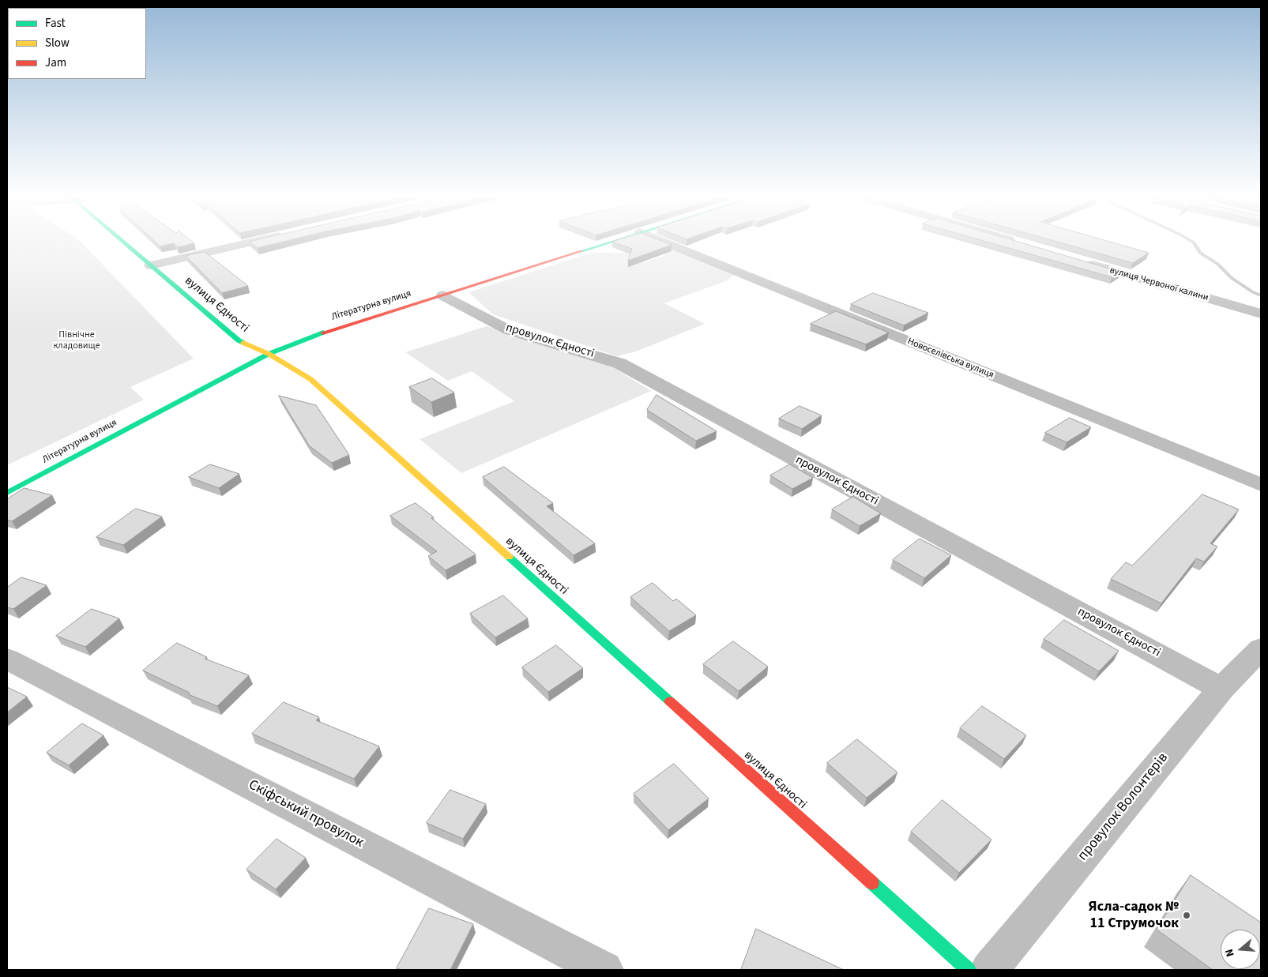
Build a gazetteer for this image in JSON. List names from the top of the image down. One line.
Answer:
{"streets":{"street":["вулиця Червоної калини","вулиця Єдності","Літературна вулиця","провулок Єдності","Новоселівська вулиця","провулок Волонтерів","Скіфський провулок"]},"crossings":[["вулиця Єдності","Літературна вулиця"],["Літературна вулиця","провулок Єдності"],["провулок Єдності","провулок Волонтерів"]],"parks":["Північне кладовище"],"places":["Ясла-садок № 11 Струмочок"],"legend":["Fast","Slow","Jam"],"north":"left"}
